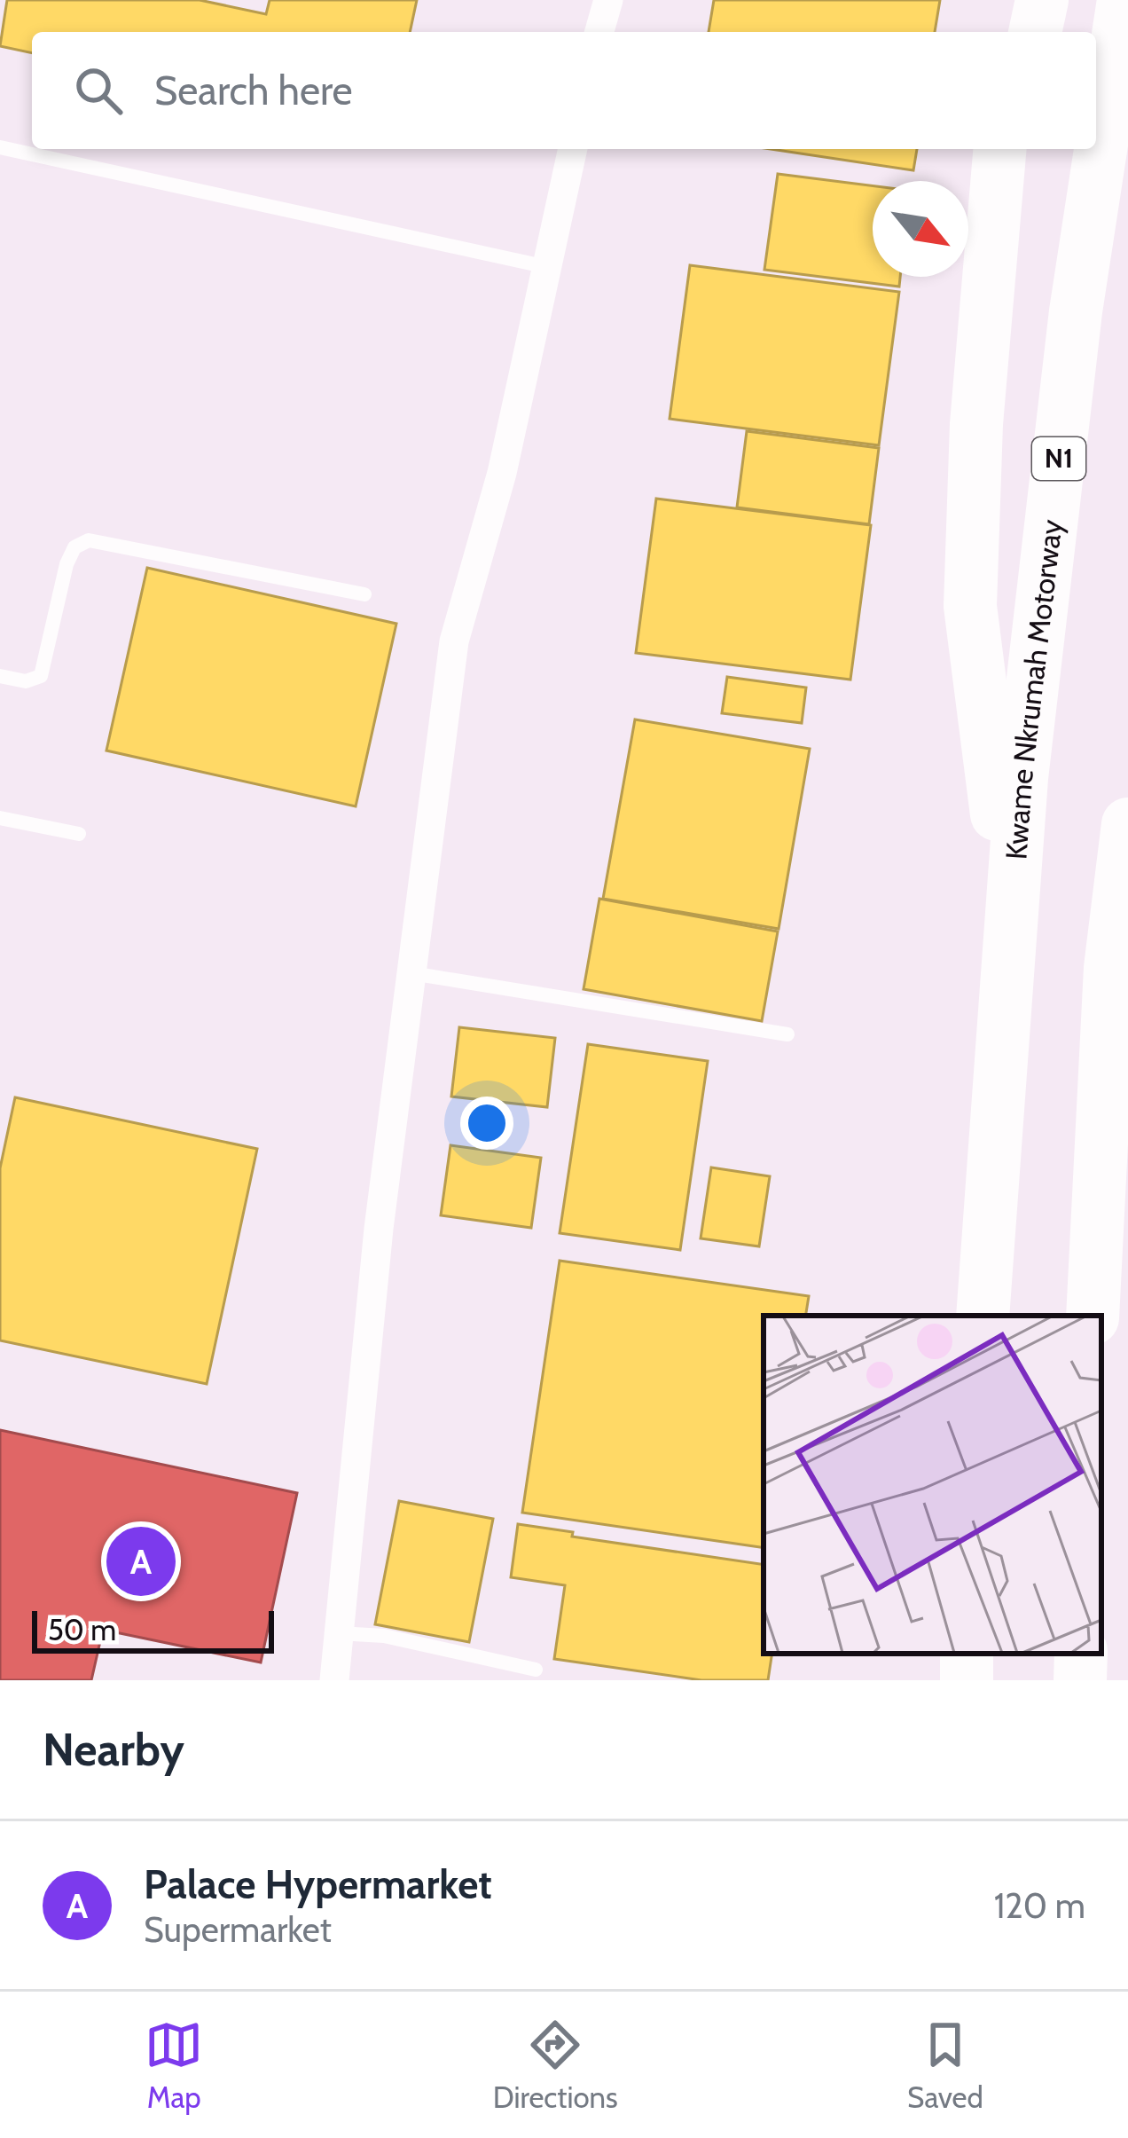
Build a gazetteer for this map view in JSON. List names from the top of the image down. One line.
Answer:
{"streets":{"highway":["N1","Kwame Nkrumah Motorway"]},"scale_bar":"50 m","north":"bottom right","page":{"search":"Search here","pins":"A","scale":"50 m","heading":"Nearby","list":[{"mark":"A","name":"Palace Hypermarket","note":"Supermarket","value":"120 m"}],"nav":["Map","Directions","Saved"]}}
